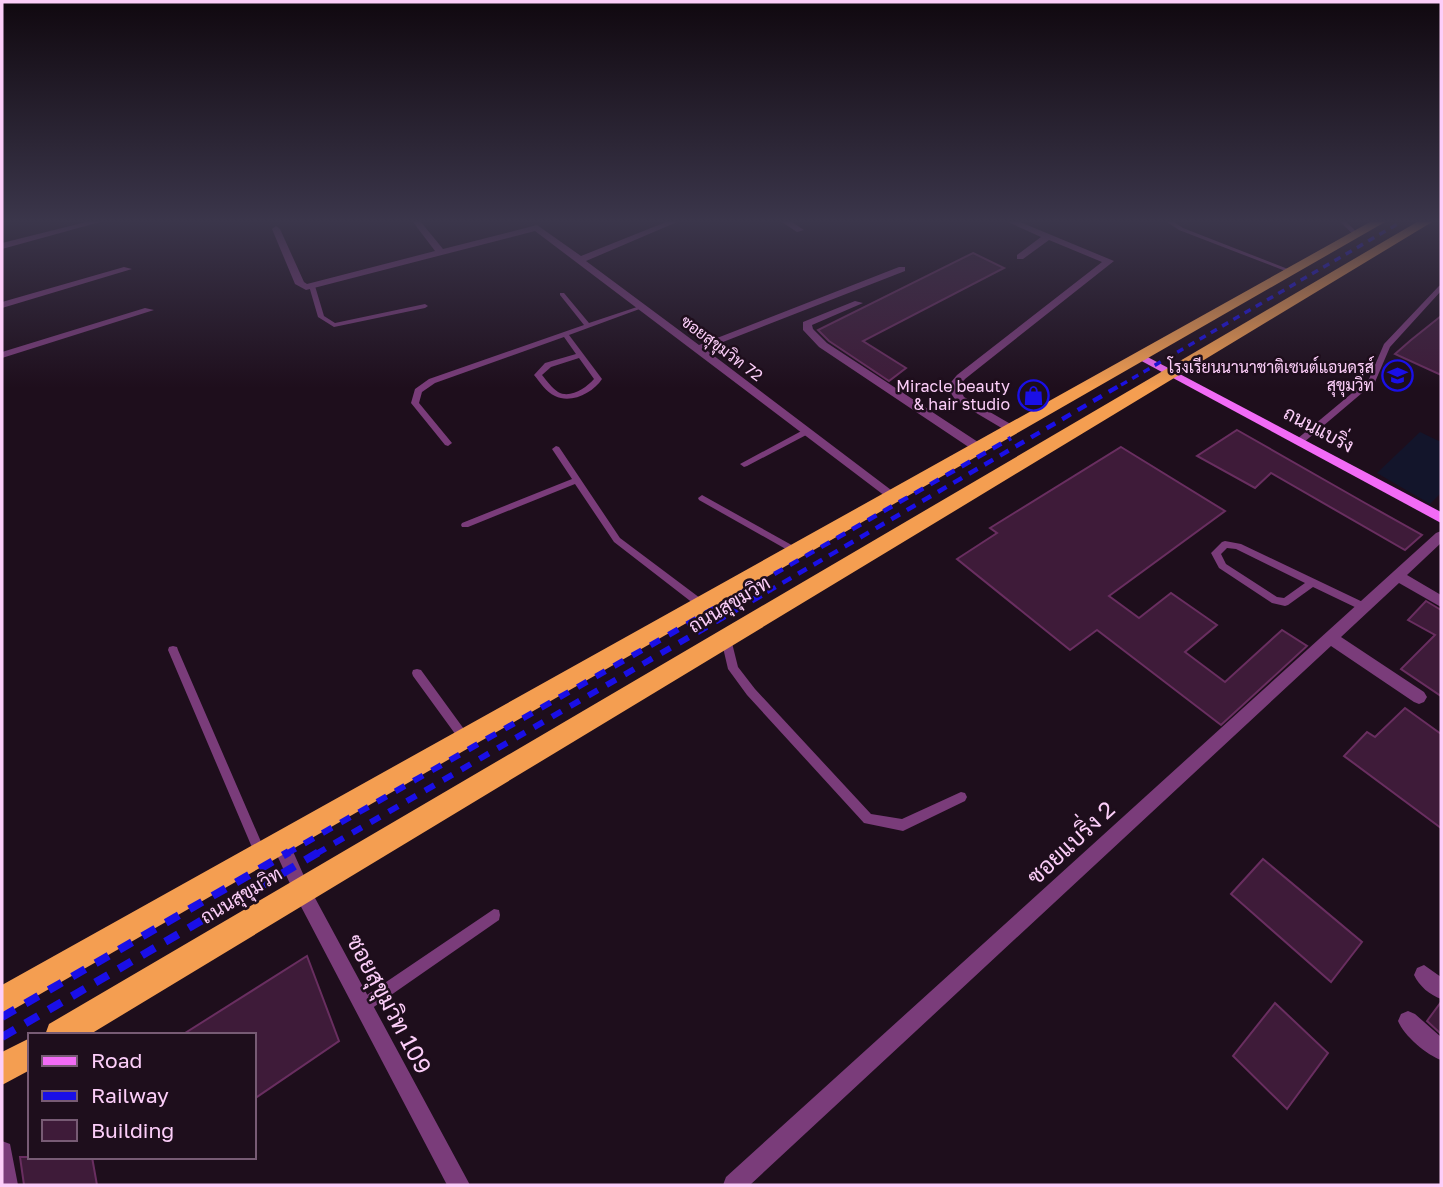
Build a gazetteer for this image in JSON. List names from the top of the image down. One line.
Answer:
{"streets":{"highway":["ถนนสุขุมวิท"],"main road":["ถนนแบริ่ง"],"street":["ซอยสุขุมวิท 72","ซอยแบริ่ง 2","ซอยสุขุมวิท 109"]},"crossings":[["ซอยสุขุมวิท 72","ถนนสุขุมวิท"],["ถนนแบริ่ง","ถนนสุขุมวิท"],["ถนนสุขุมวิท","ซอยสุขุมวิท 109"]],"places":{"school or university":["โรงเรียนนานาชาติเซนต์แอนดรูส์ สุขุมวิท"],"shop":["Miracle beauty & hair studio"]},"legend":["Road","Railway","Building"]}
